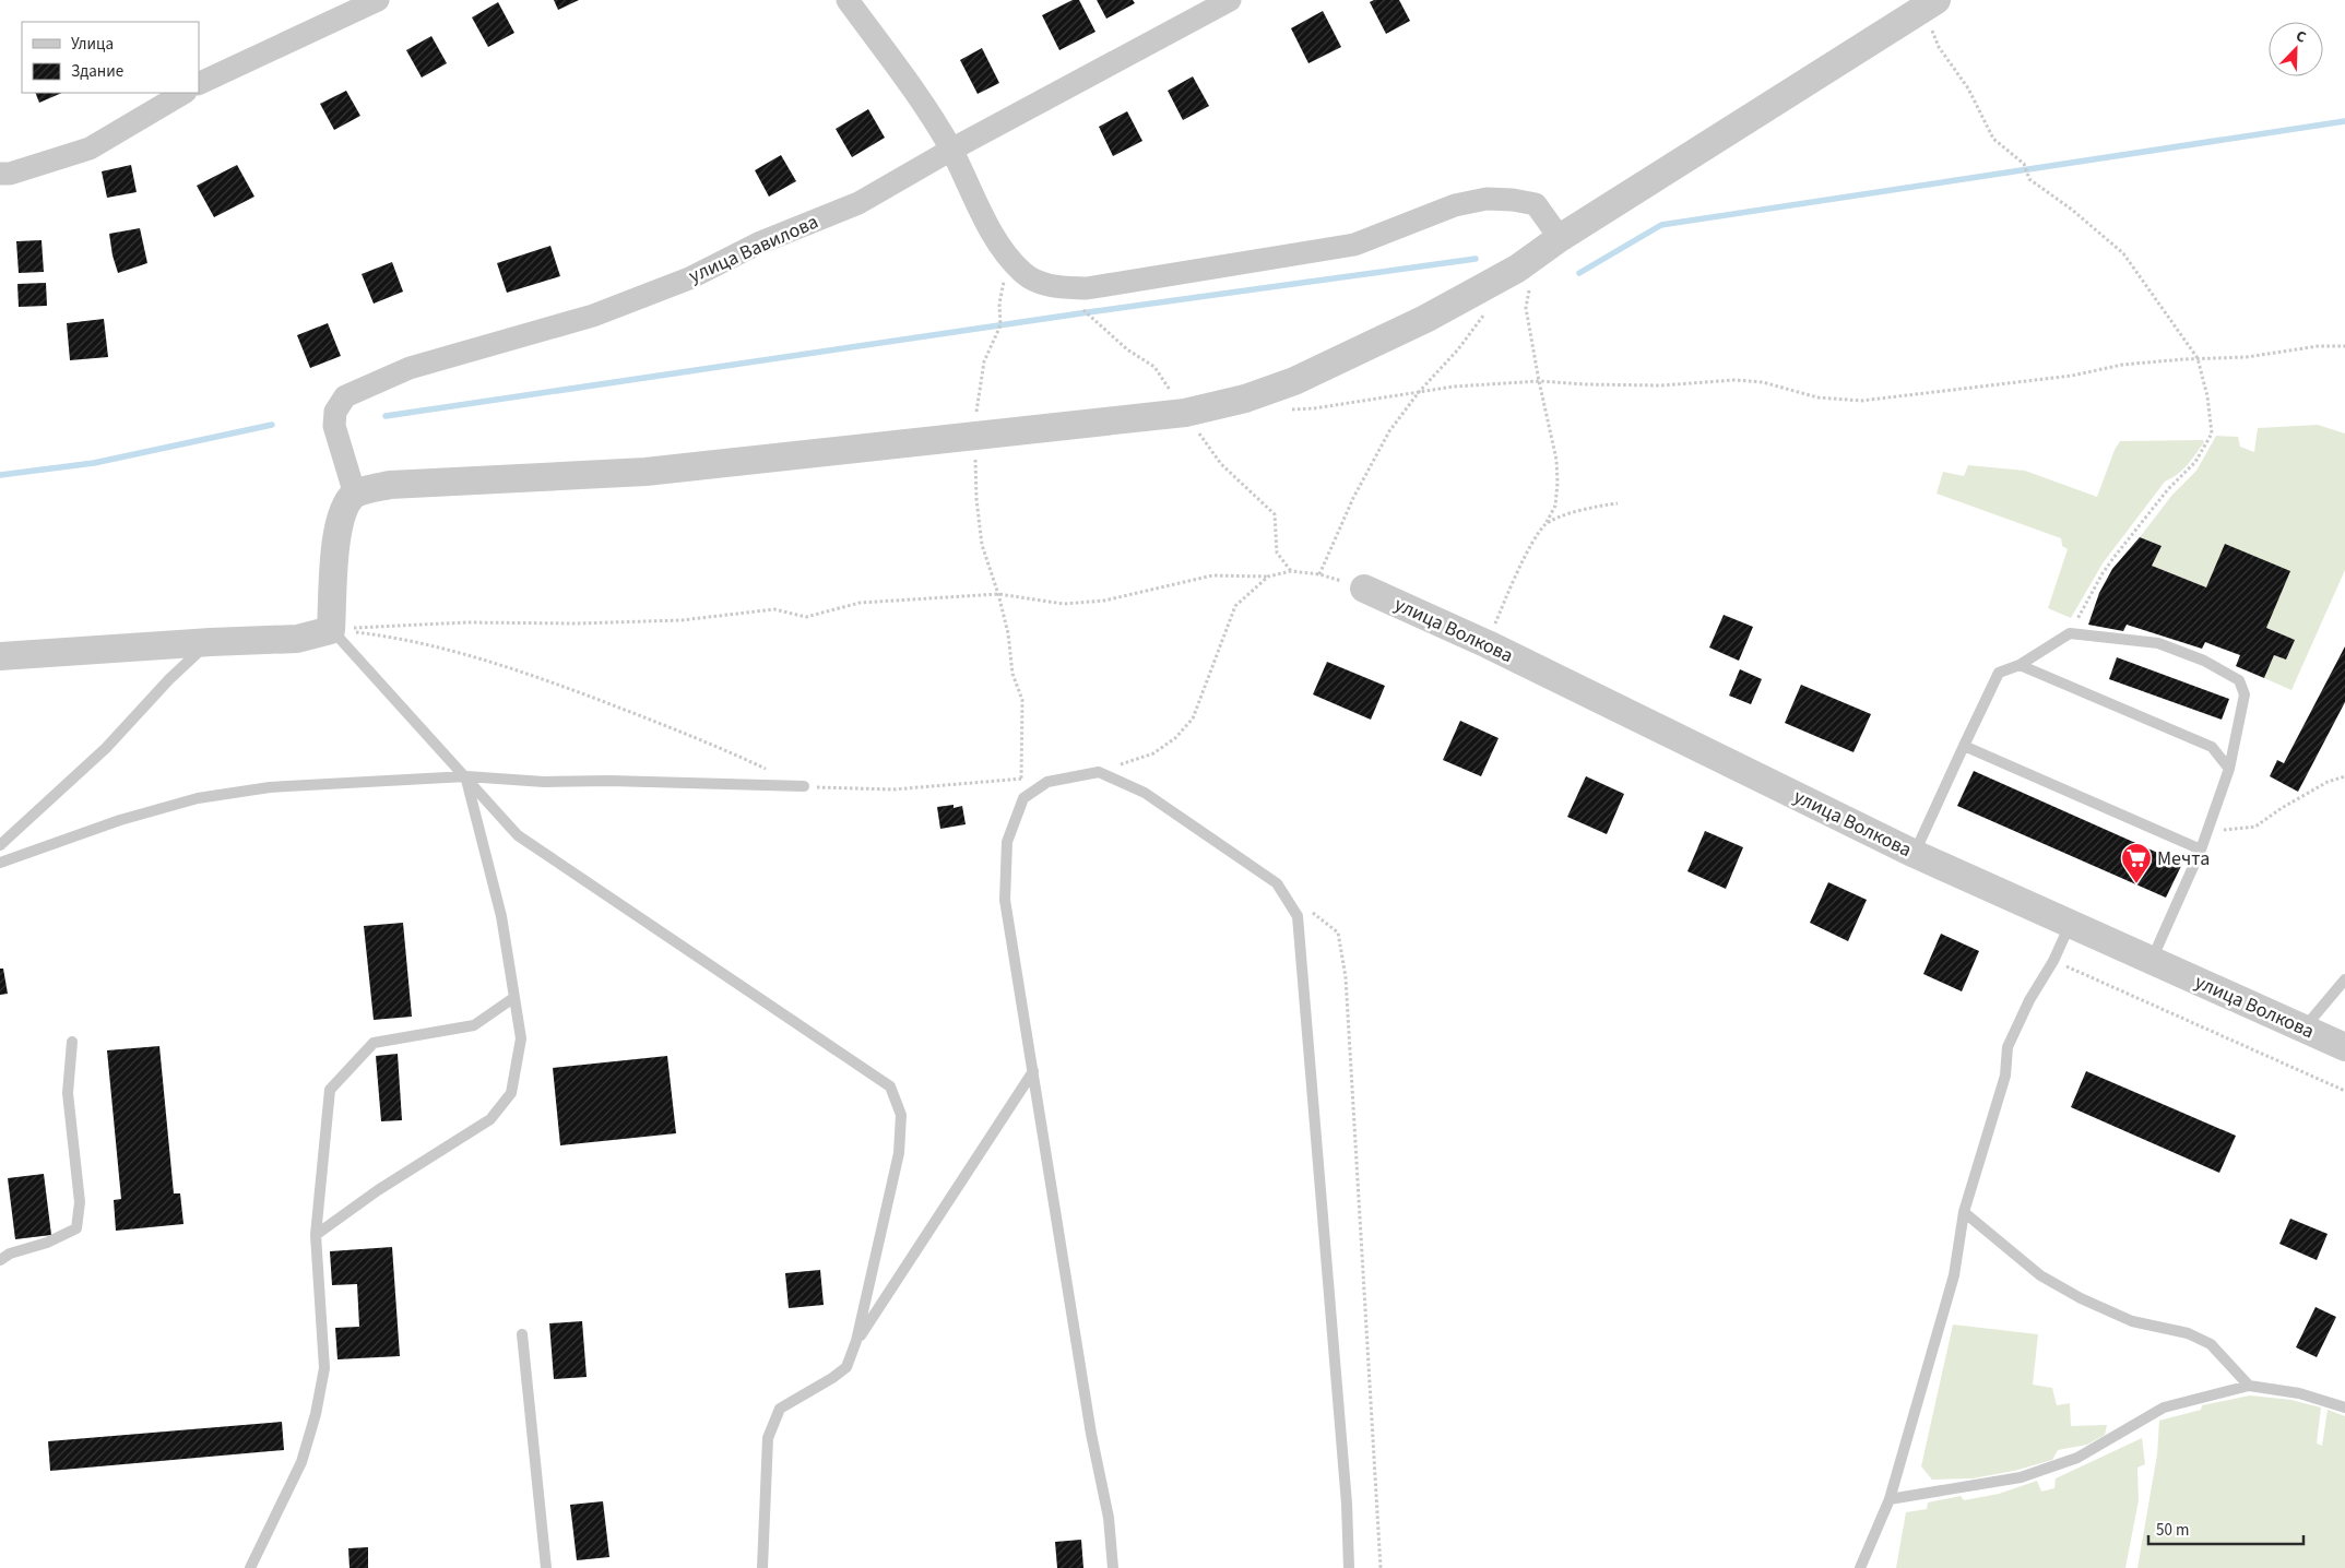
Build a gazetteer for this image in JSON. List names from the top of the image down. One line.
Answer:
{"streets":{"street":["улица Вавилова","улица Волкова"]},"places":{"supermarket":["Мечта"]},"legend":["Улица","Здание"],"scale_bar":"50 m","north":"top right"}
